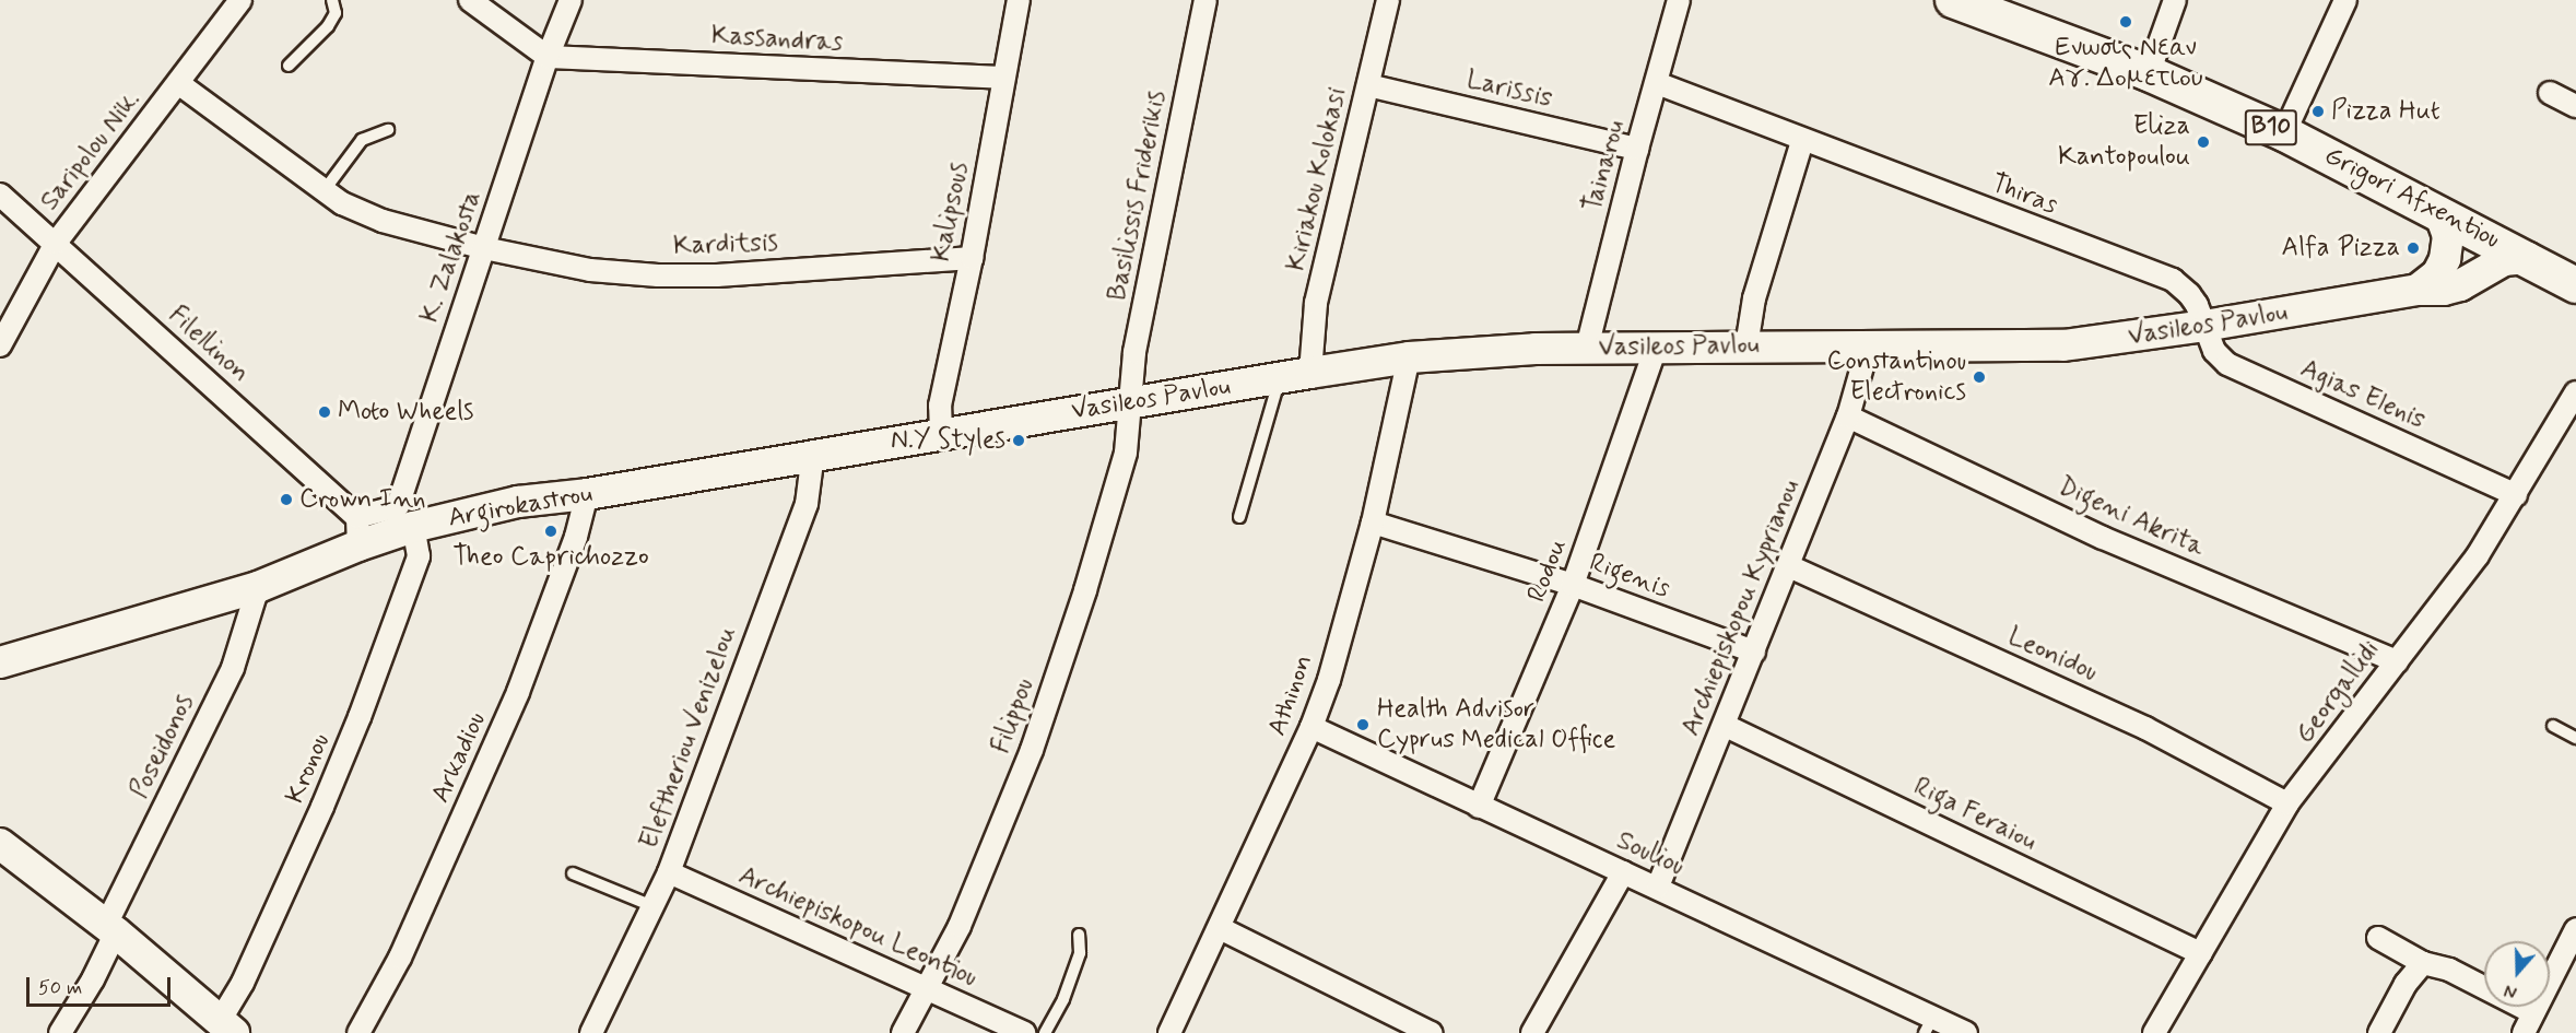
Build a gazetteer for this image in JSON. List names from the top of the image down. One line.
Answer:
{"streets":{"main road":["B10","Grigori Afxentiou"],"street":["Kassandras","Larissis","Saripolou Nik.","Tainarou","Kiriakou Kolokasi","Thiras","Basilissis Friderikis","Kalipsous","Karditsis","K. Zalakosta","Vasileos Pavlou","Filellinon","Agias Elenis","Argirokastrou","Digeni Akrita","Rodou","Rigenis","Archiepiskopou Kyprianou","Leonidou","Georgallidi","Athinon","Filippou","Eleftheriou Venizelou","Poseidonos","Arkadiou","Kronou","Riga Feraiou","Souliou","Archiepiskopou Leontiou"]},"crossings":[["Kassandras","Kalipsous"],["Kassandras","K. Zalakosta"],["Larissis","Tainarou"],["Larissis","Kiriakou Kolokasi"],["Saripolou Nik.","Karditsis"],["Saripolou Nik.","Filellinon"],["Tainarou","Thiras"],["Tainarou","Vasileos Pavlou"],["Kiriakou Kolokasi","Vasileos Pavlou"],["Thiras","Vasileos Pavlou"],["Thiras","Agias Elenis"],["Basilissis Friderikis","Vasileos Pavlou"],["Basilissis Friderikis","Filippou"],["Grigori Afxentiou","Vasileos Pavlou"],["Kalipsous","Karditsis"],["Kalipsous","Vasileos Pavlou"],["Kalipsous","Argirokastrou"],["Karditsis","K. Zalakosta"],["K. Zalakosta","Argirokastrou"],["K. Zalakosta","Kronou"],["Vasileos Pavlou","Agias Elenis"],["Vasileos Pavlou","Argirokastrou"],["Vasileos Pavlou","Rodou"],["Vasileos Pavlou","Archiepiskopou Kyprianou"],["Vasileos Pavlou","Athinon"],["Vasileos Pavlou","Filippou"],["Filellinon","Argirokastrou"],["Agias Elenis","Georgallidi"],["Argirokastrou","Eleftheriou Venizelou"],["Argirokastrou","Poseidonos"],["Argirokastrou","Arkadiou"],["Argirokastrou","Kronou"],["Digeni Akrita","Archiepiskopou Kyprianou"],["Digeni Akrita","Georgallidi"],["Rodou","Rigenis"],["Rodou","Souliou"],["Rigenis","Archiepiskopou Kyprianou"],["Rigenis","Athinon"],["Archiepiskopou Kyprianou","Leonidou"],["Archiepiskopou Kyprianou","Riga Feraiou"],["Archiepiskopou Kyprianou","Souliou"],["Leonidou","Georgallidi"],["Georgallidi","Riga Feraiou"],["Athinon","Souliou"],["Filippou","Archiepiskopou Leontiou"],["Eleftheriou Venizelou","Archiepiskopou Leontiou"]],"places":["Ενωσις Νεαν Αγ. Δομετιου","Pizza Hut","Eliza Kantopoulou","Alfa Pizza","Constantinou Electronics","Moto Wheels","N.Y Styles","Crown Inn","Theo Caprichozzo","Health Advisor Cyprus Medical Office"],"scale_bar":"50 m","north":"bottom"}
